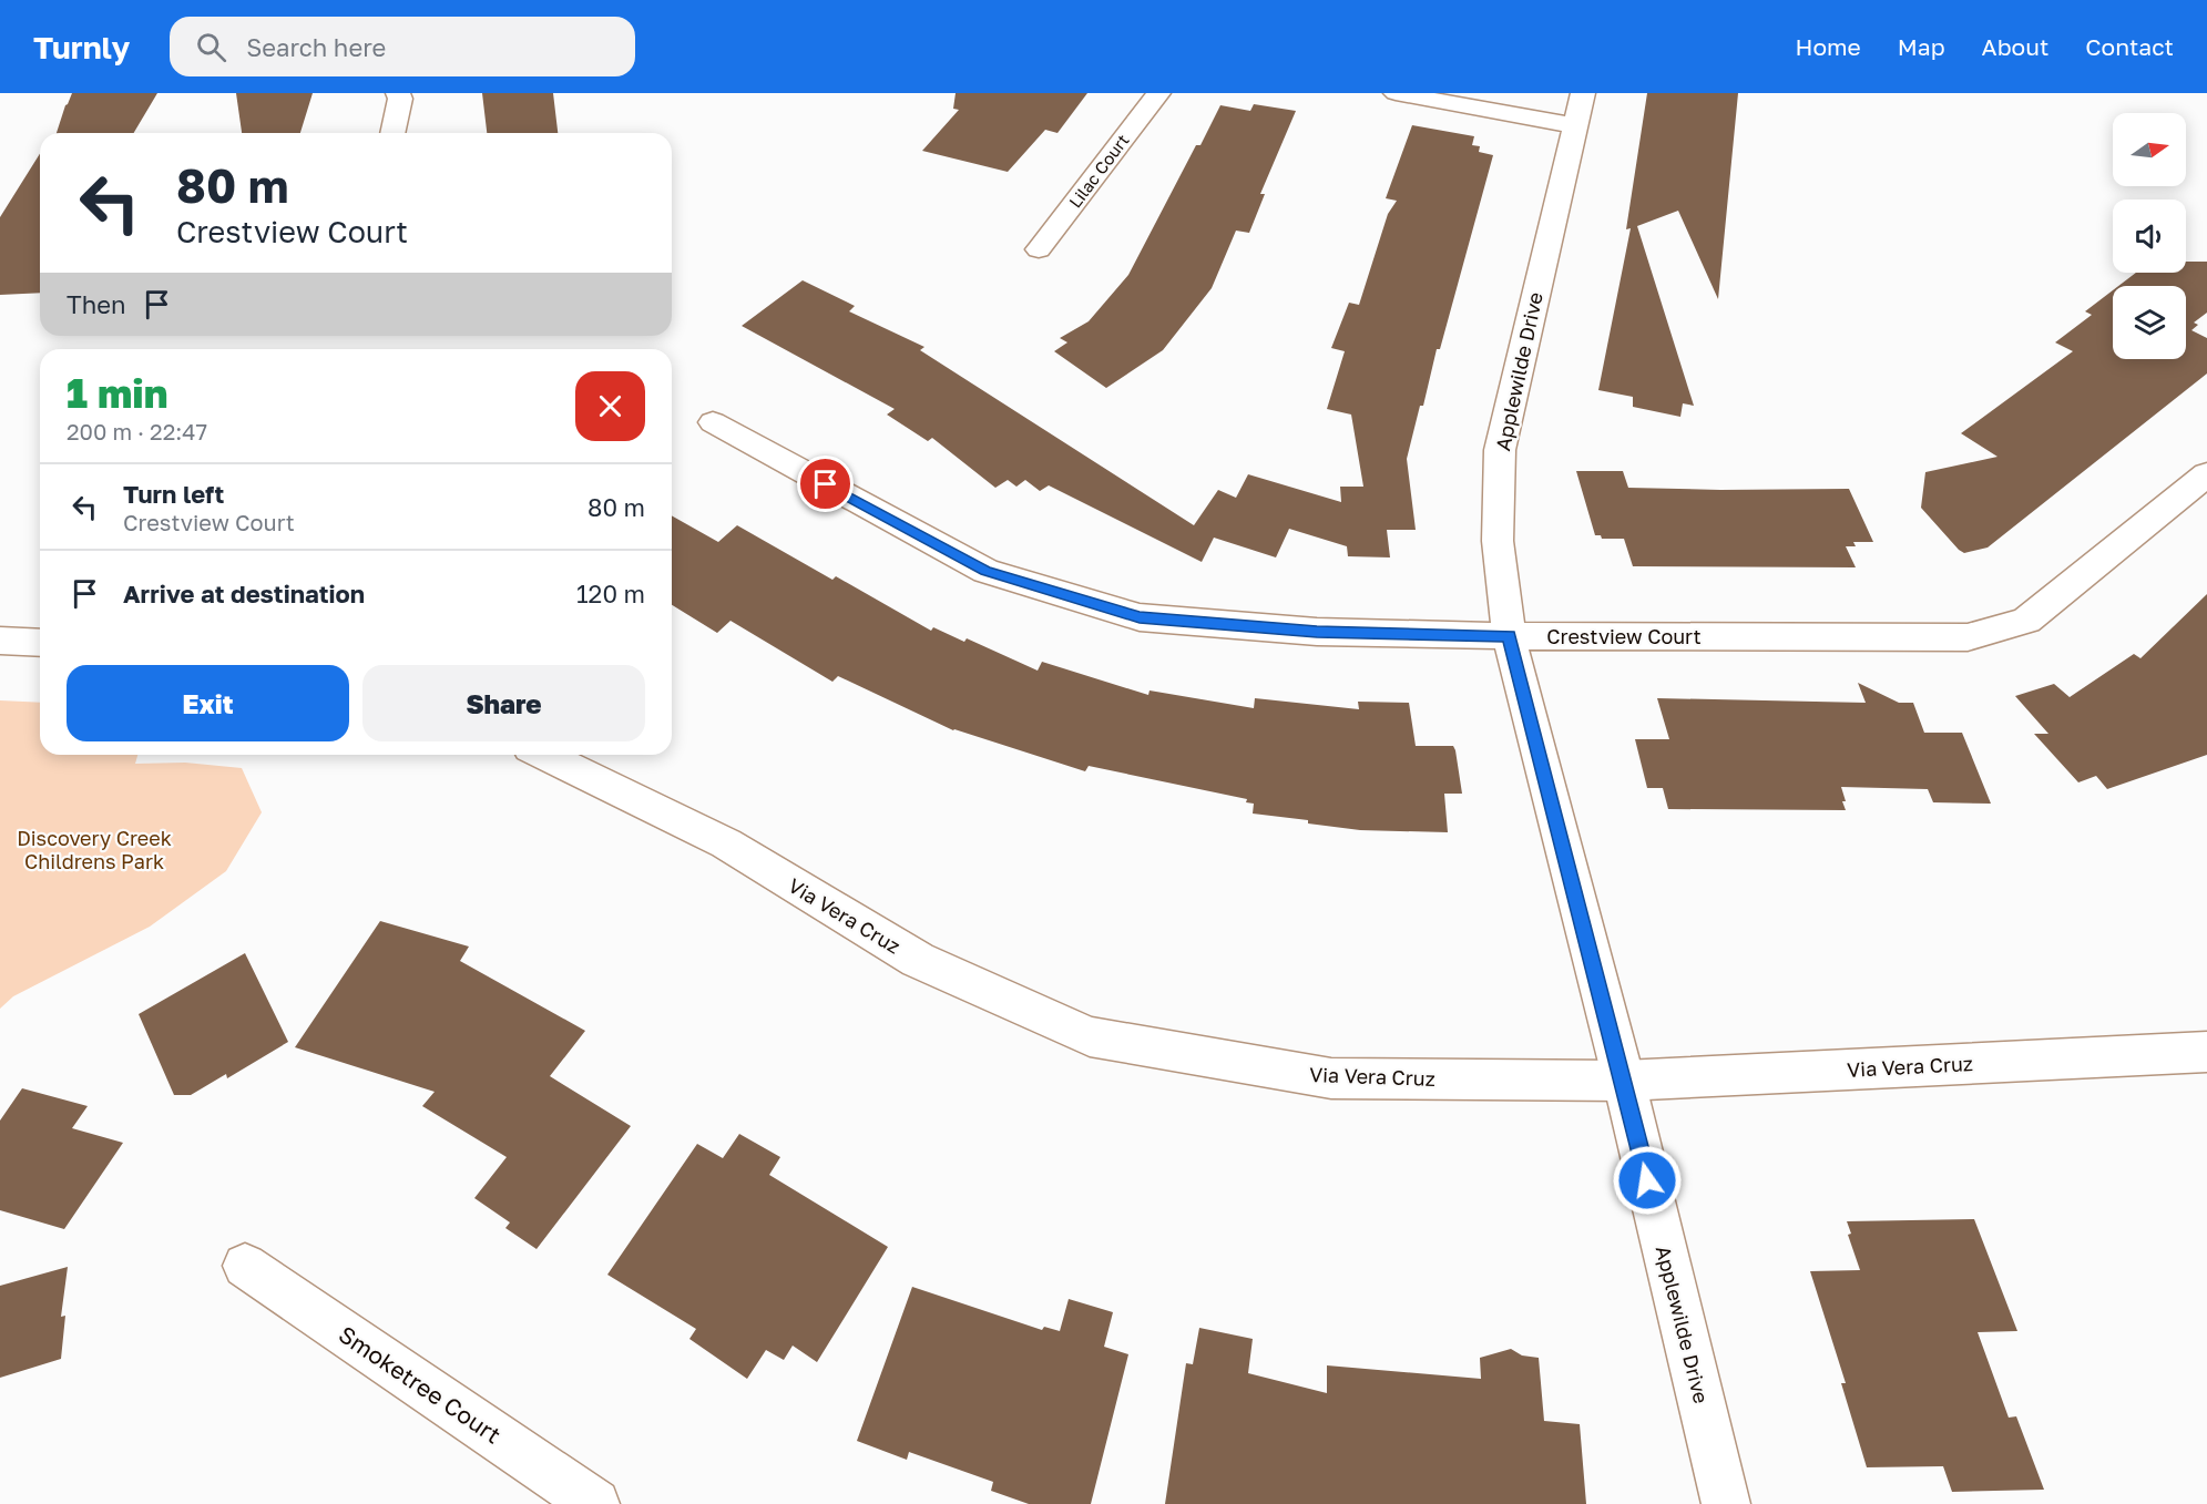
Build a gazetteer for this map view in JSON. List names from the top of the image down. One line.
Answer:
{"streets":{"street":["Lilac Court","Applewilde Drive","Crestview Court","Via Vera Cruz","Smoketree Court"]},"crossings":[["Applewilde Drive","Crestview Court"],["Applewilde Drive","Via Vera Cruz"]],"parks":["Discovery Creek Childrens Park"],"north":"right","page":{"header":"Turnly","search":"Search here","nav":["Home","Map","About","Contact"],"turn":["80 m","Crestview Court"],"then":"Then","heading":["1 min","200 m · 22:47"],"list":[{"name":"Turn left","note":"Crestview Court","value":"80 m"},{"name":"Arrive at destination","value":"120 m"}],"buttons":["Exit","Share"]}}
